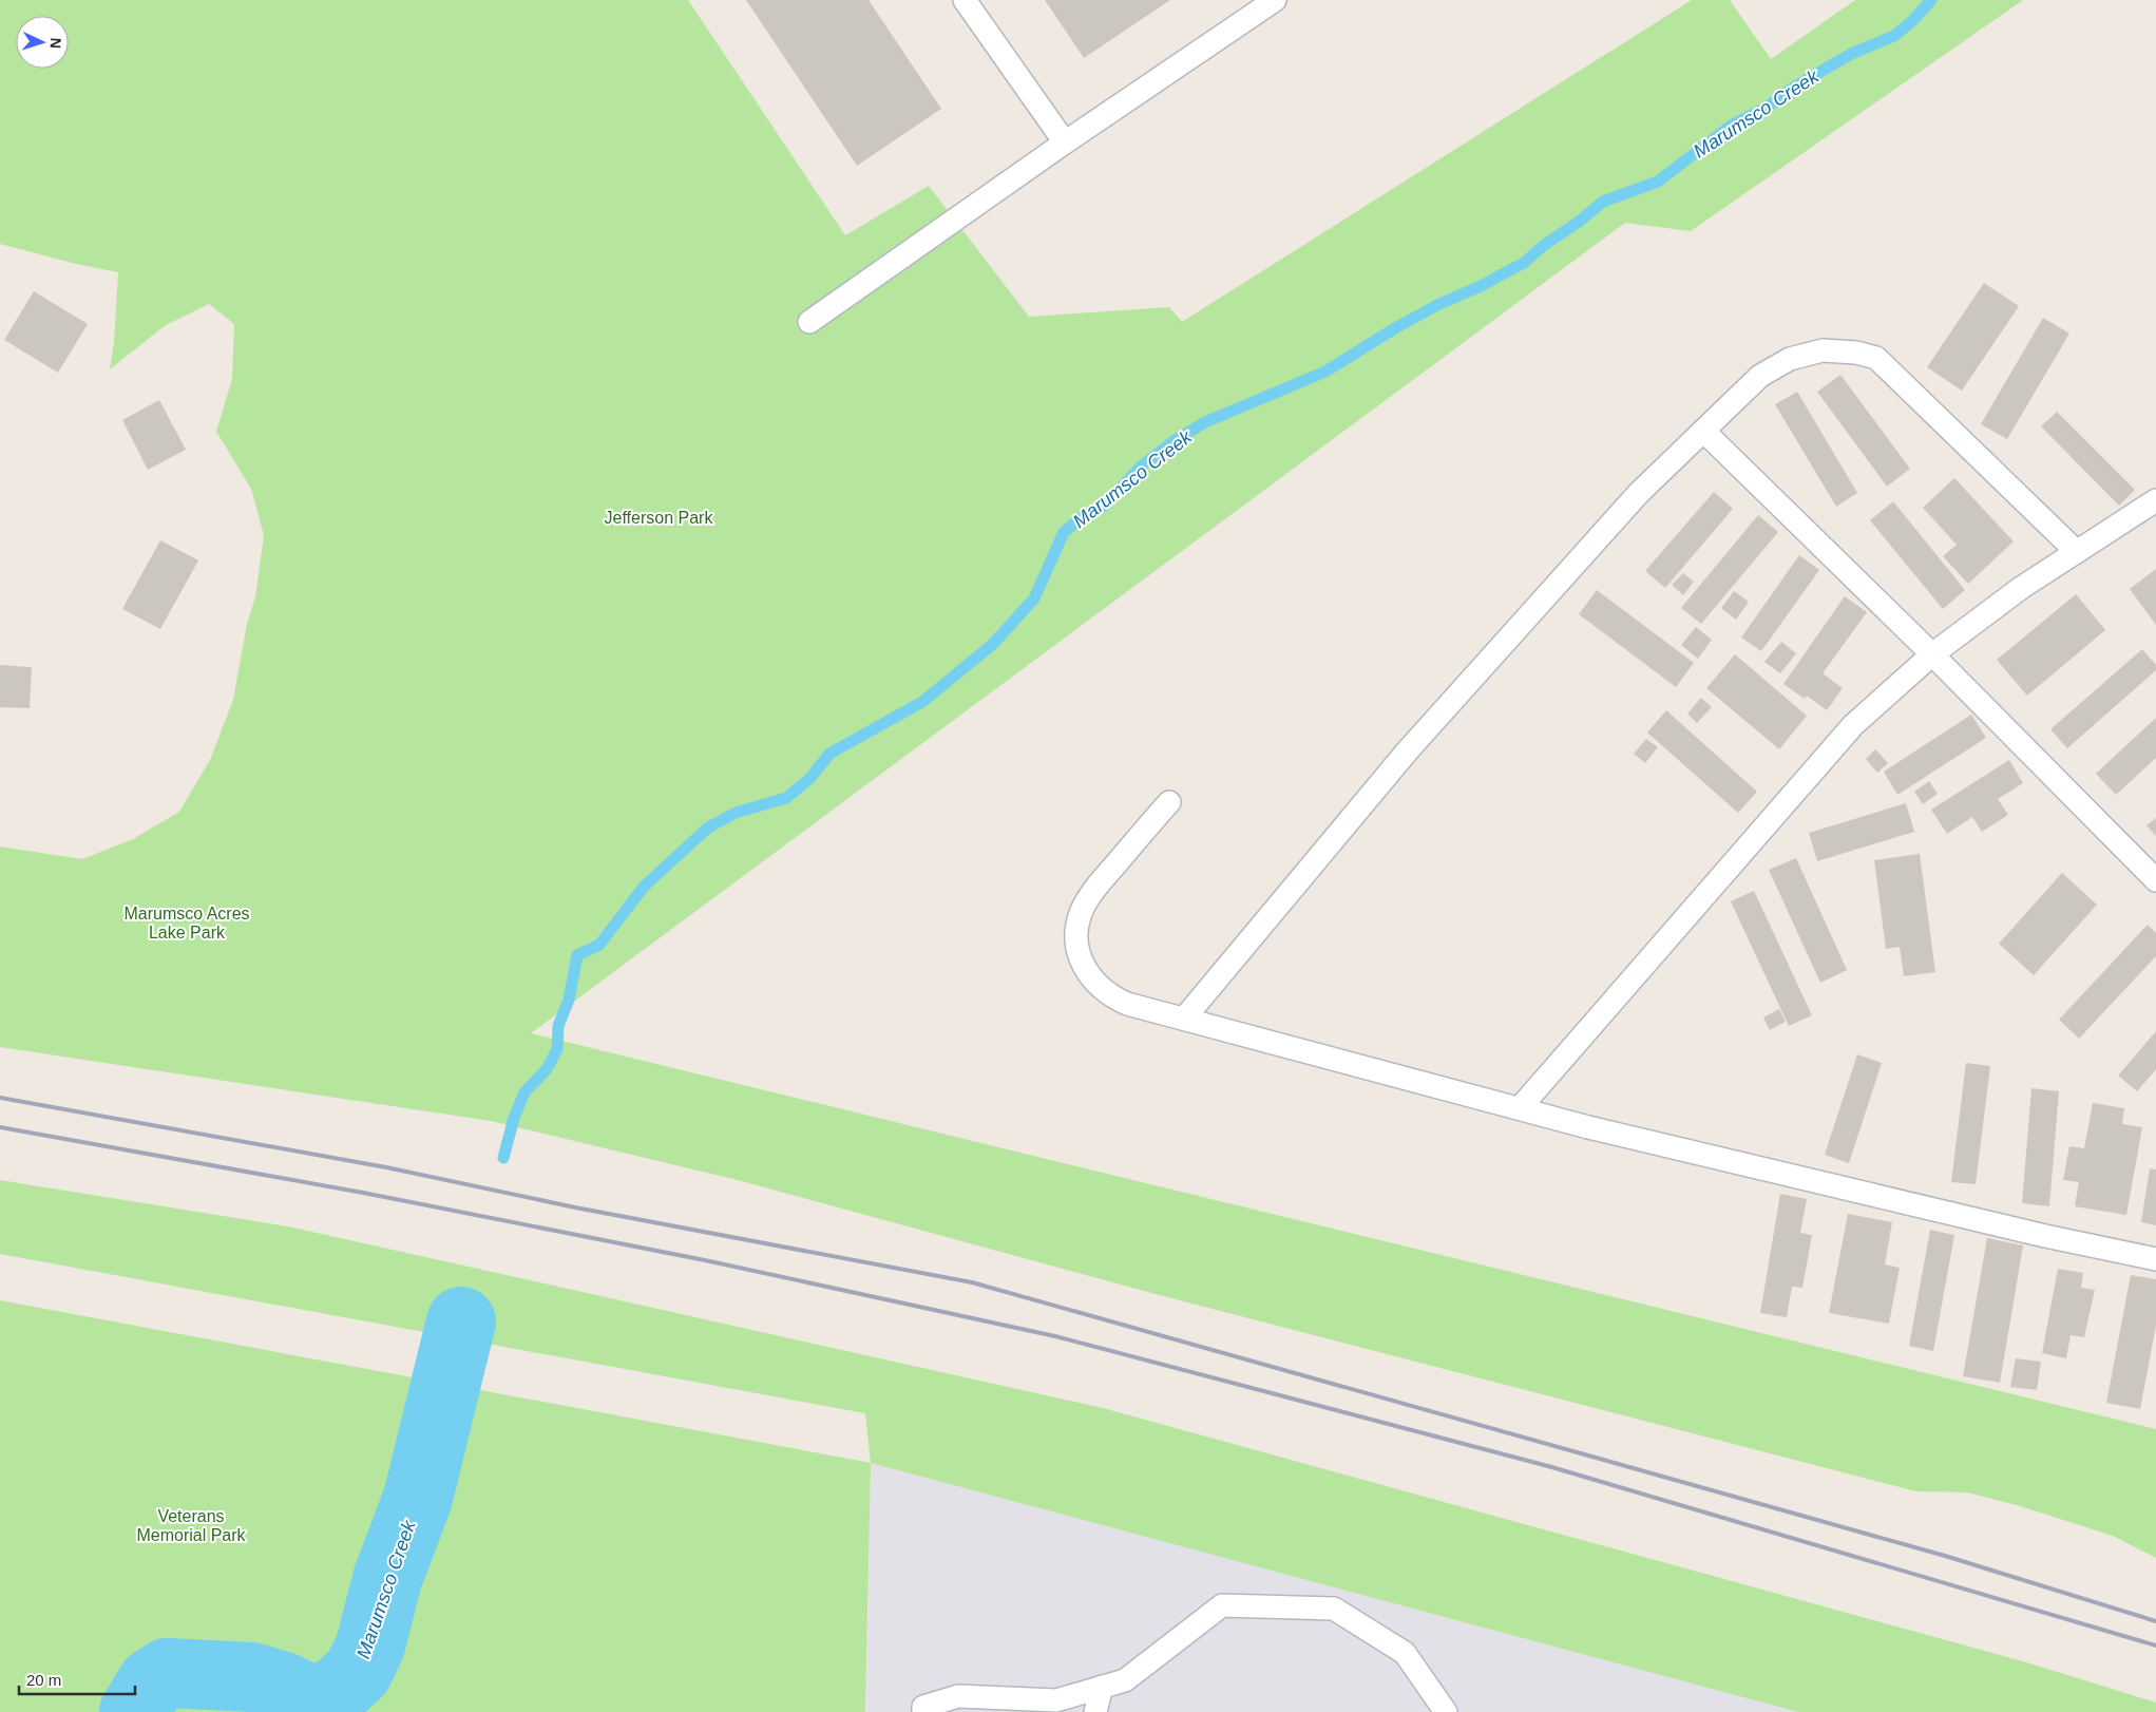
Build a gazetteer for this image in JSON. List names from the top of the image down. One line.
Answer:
{"water":["Marumsco Creek"],"parks":["Jefferson Park","Marumsco Acres Lake Park","Veterans Memorial Park"],"scale_bar":"20 m","north":"right"}
